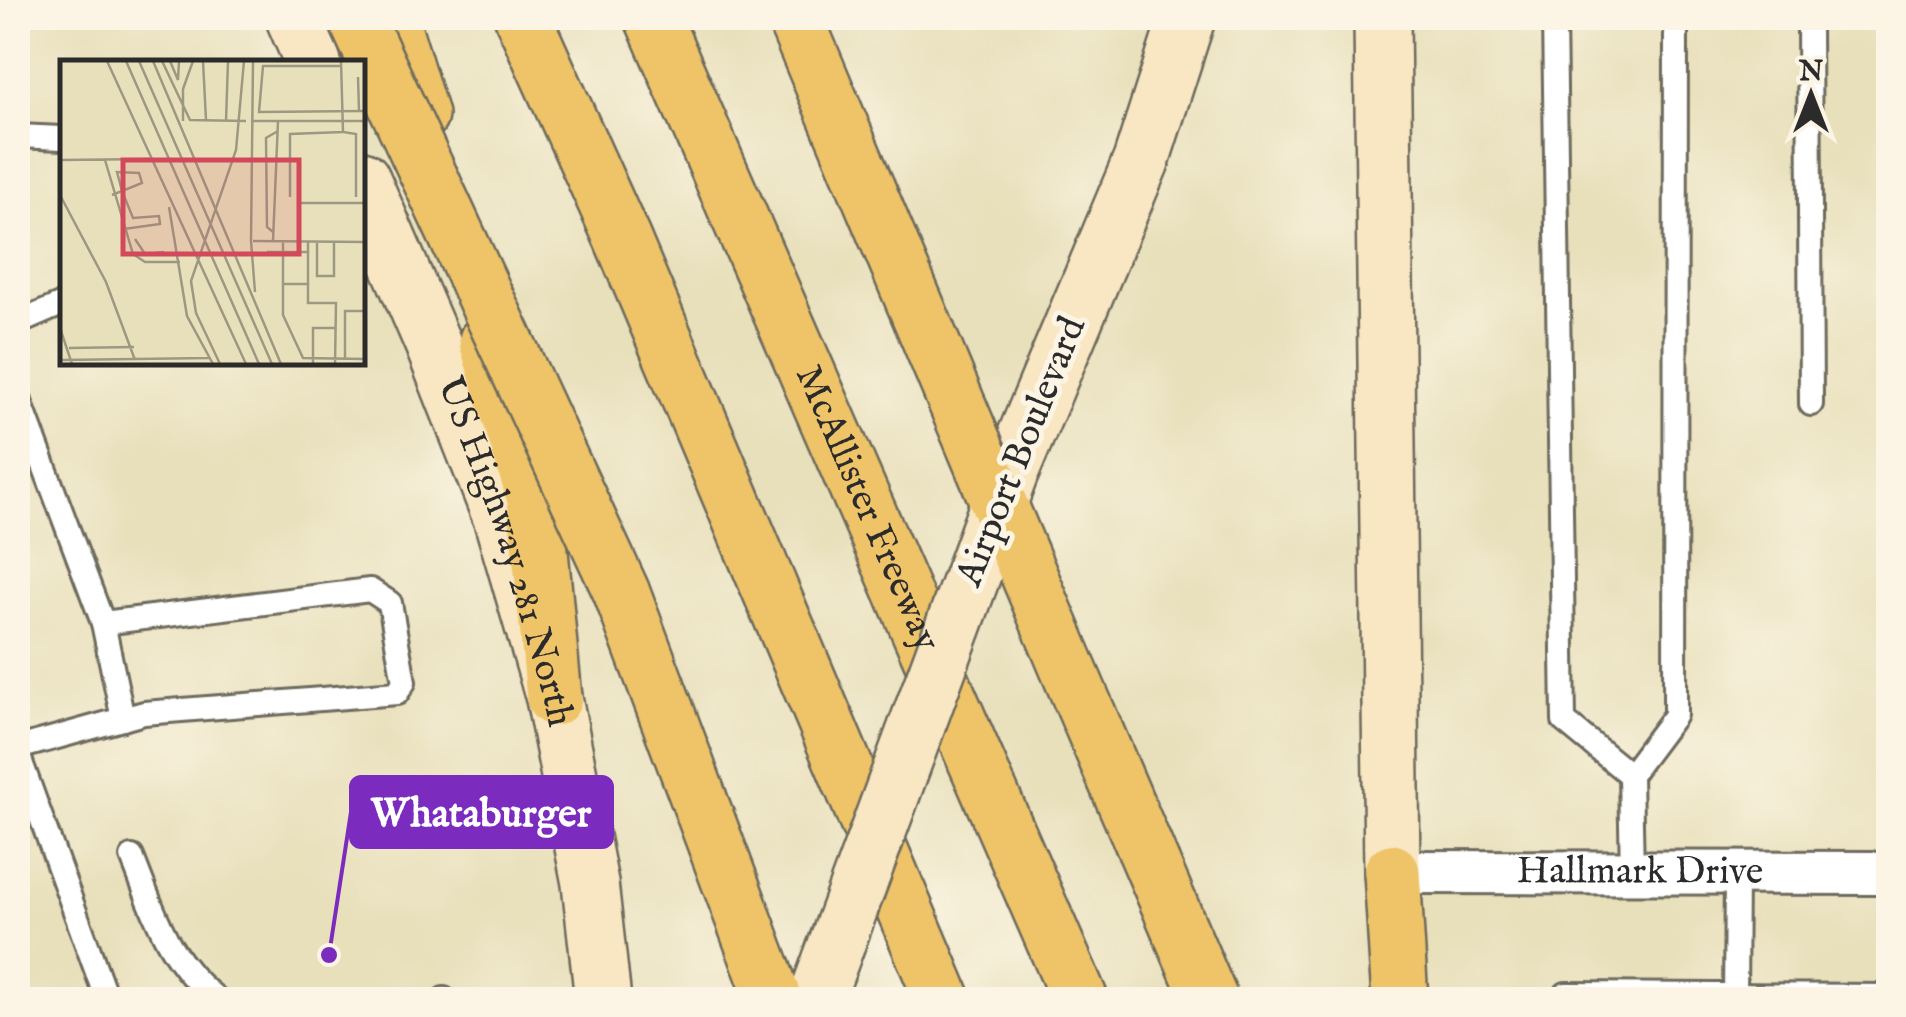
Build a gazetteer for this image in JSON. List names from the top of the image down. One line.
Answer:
{"streets":{"highway":["McAllister Freeway"],"main road":["Airport Boulevard","US Highway 281 North"],"street":["Hallmark Drive"]},"places":["Whataburger"],"north":"top"}
